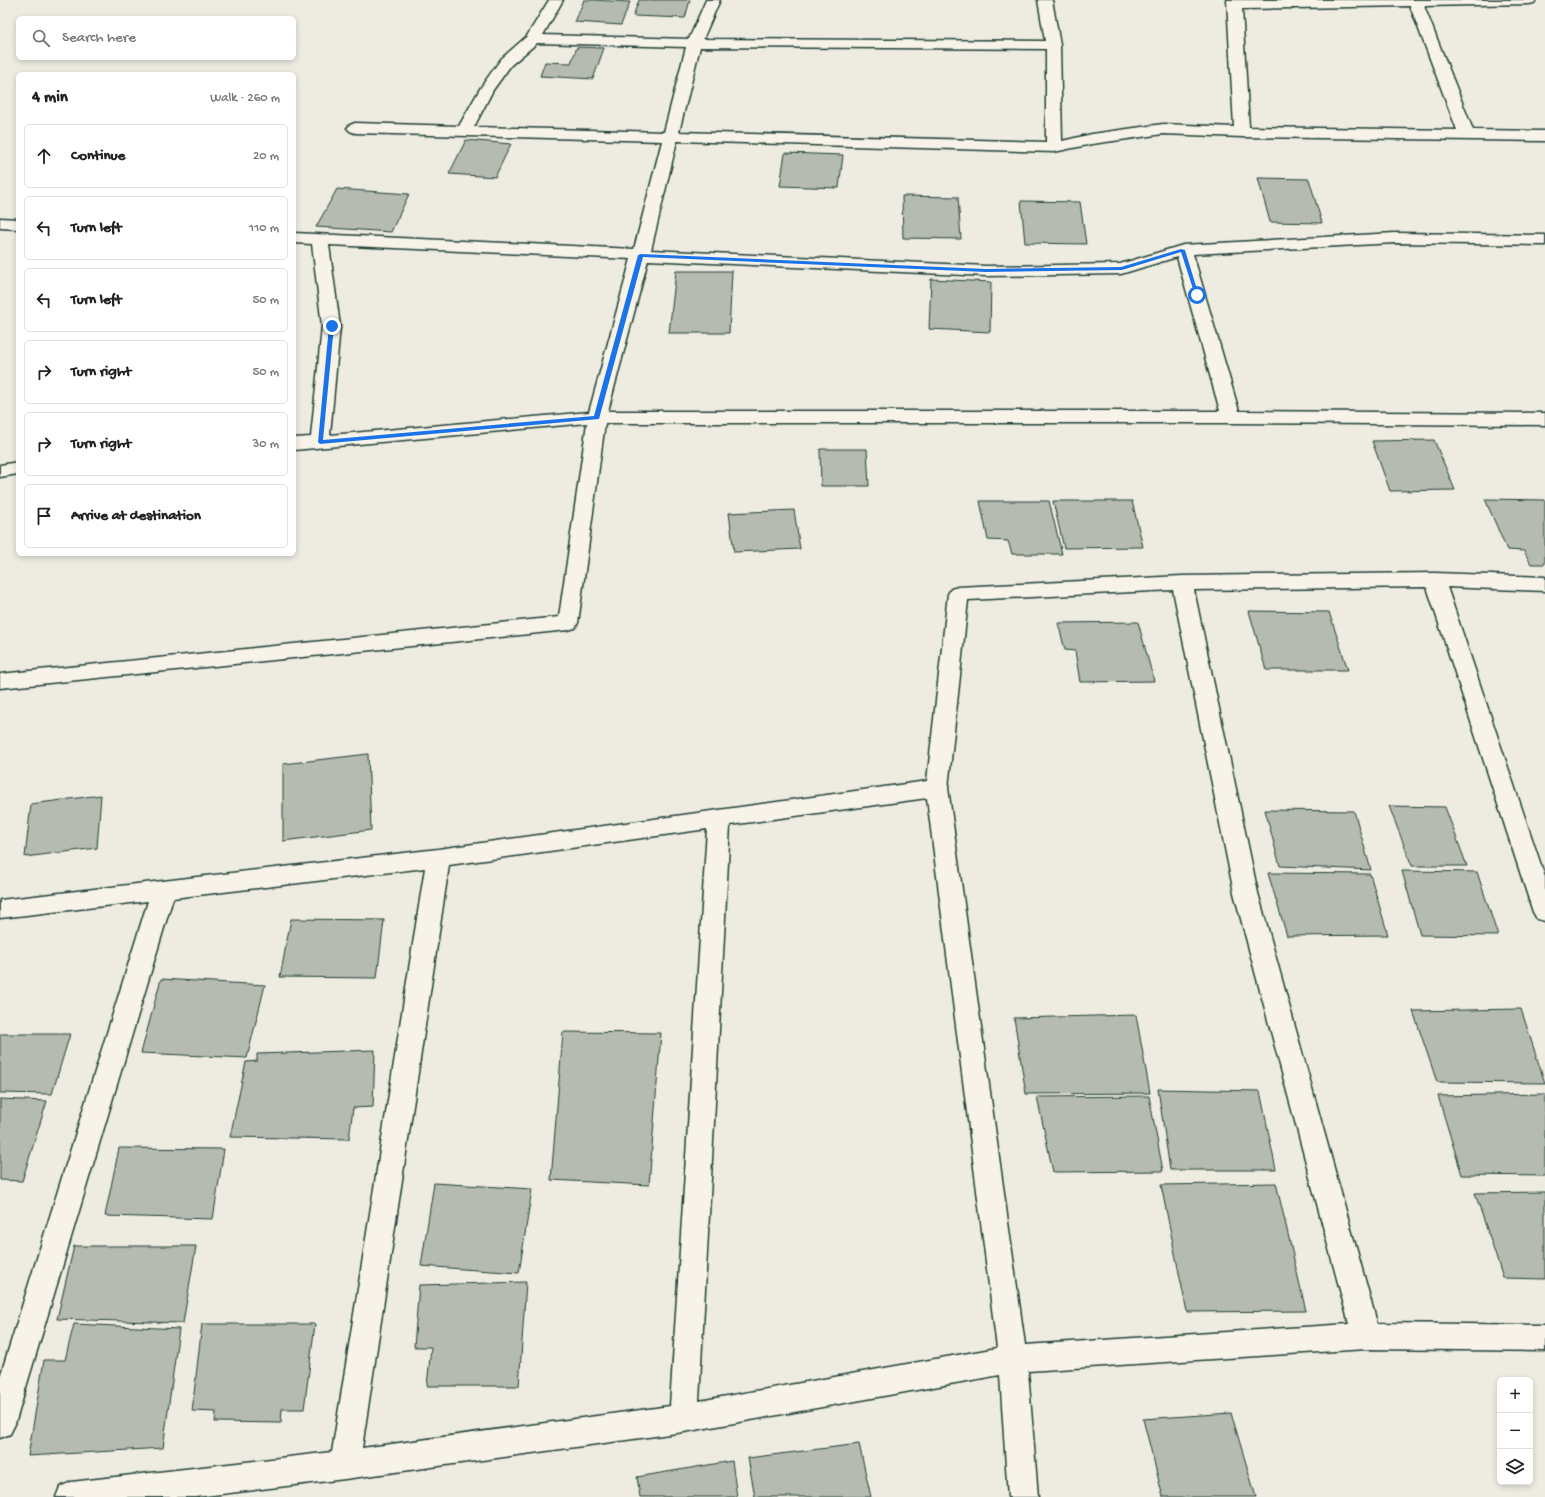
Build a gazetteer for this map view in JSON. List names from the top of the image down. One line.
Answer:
{"page":{"search":"Search here","heading":["4 min","Walk · 260 m"],"list":[["Continue","20 m"],["Turn left","110 m"],["Turn left","50 m"],["Turn right","50 m"],["Turn right","30 m"],"Arrive at destination"],"map_buttons":["+","−"]}}
